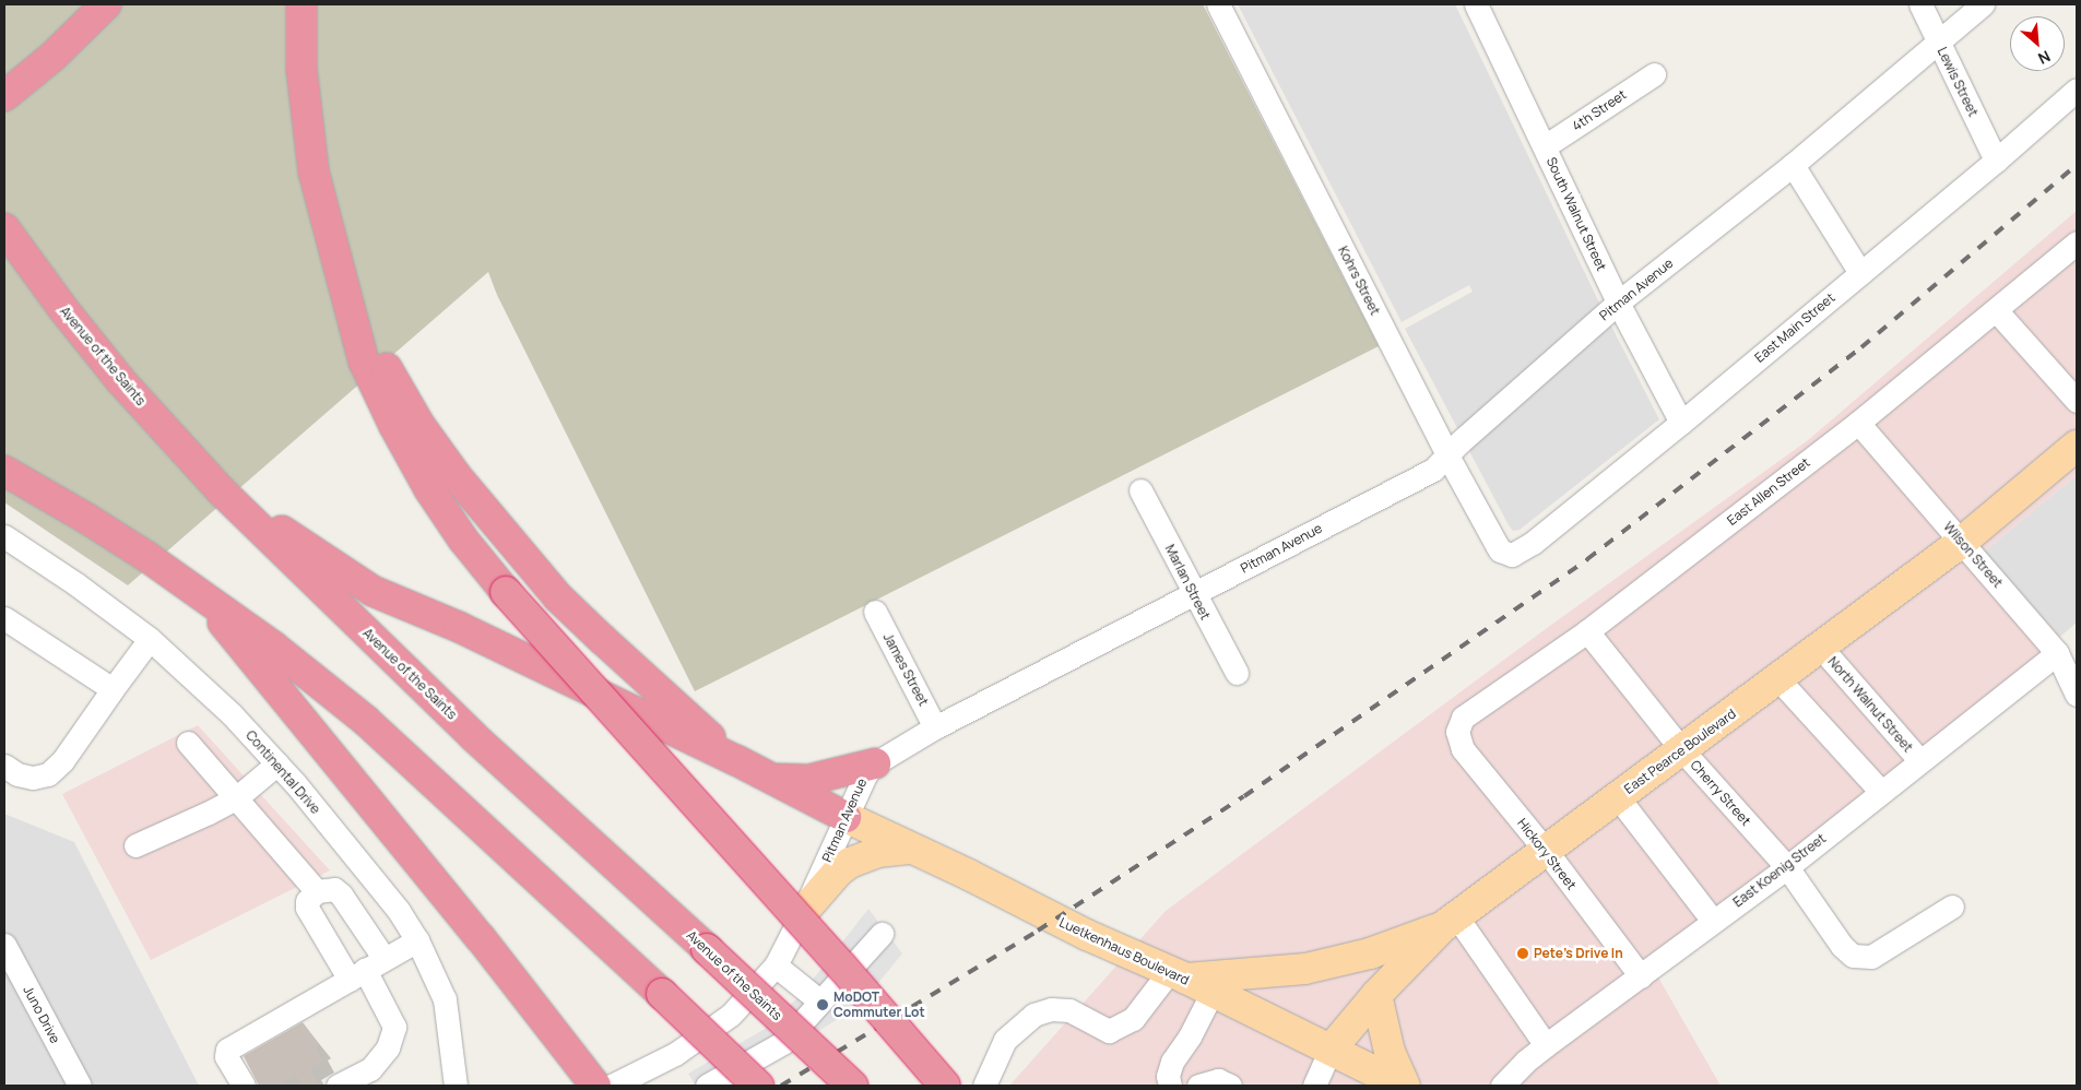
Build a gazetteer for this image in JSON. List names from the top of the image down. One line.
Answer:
{"streets":{"highway":["Avenue of the Saints"],"main road":["East Pearce Boulevard","Luetkenhaus Boulevard"],"street":["Lewis Street","4th Street","South Walnut Street","Kohrs Street","Pitman Avenue","East Main Street","East Allen Street","Wilson Street","Marlan Street","James Street","North Walnut Street","Continental Drive","Cherry Street","Hickory Street","East Koenig Street","Juno Drive"]},"crossings":[["Lewis Street","Pitman Avenue"],["Lewis Street","East Main Street"],["4th Street","South Walnut Street"],["South Walnut Street","Pitman Avenue"],["South Walnut Street","East Main Street"],["Kohrs Street","Pitman Avenue"],["Kohrs Street","East Main Street"],["Pitman Avenue","Marlan Street"],["Pitman Avenue","James Street"],["Pitman Avenue","Luetkenhaus Boulevard"],["East Allen Street","Wilson Street"],["East Allen Street","Cherry Street"],["East Allen Street","Hickory Street"],["Wilson Street","East Pearce Boulevard"],["Wilson Street","East Koenig Street"],["North Walnut Street","East Pearce Boulevard"],["North Walnut Street","East Koenig Street"],["East Pearce Boulevard","Cherry Street"],["East Pearce Boulevard","Hickory Street"],["East Pearce Boulevard","Luetkenhaus Boulevard"],["Cherry Street","East Koenig Street"],["Hickory Street","East Koenig Street"]],"places":["Pete's Drive In","MoDOT Commuter Lot"],"north":"bottom right"}
